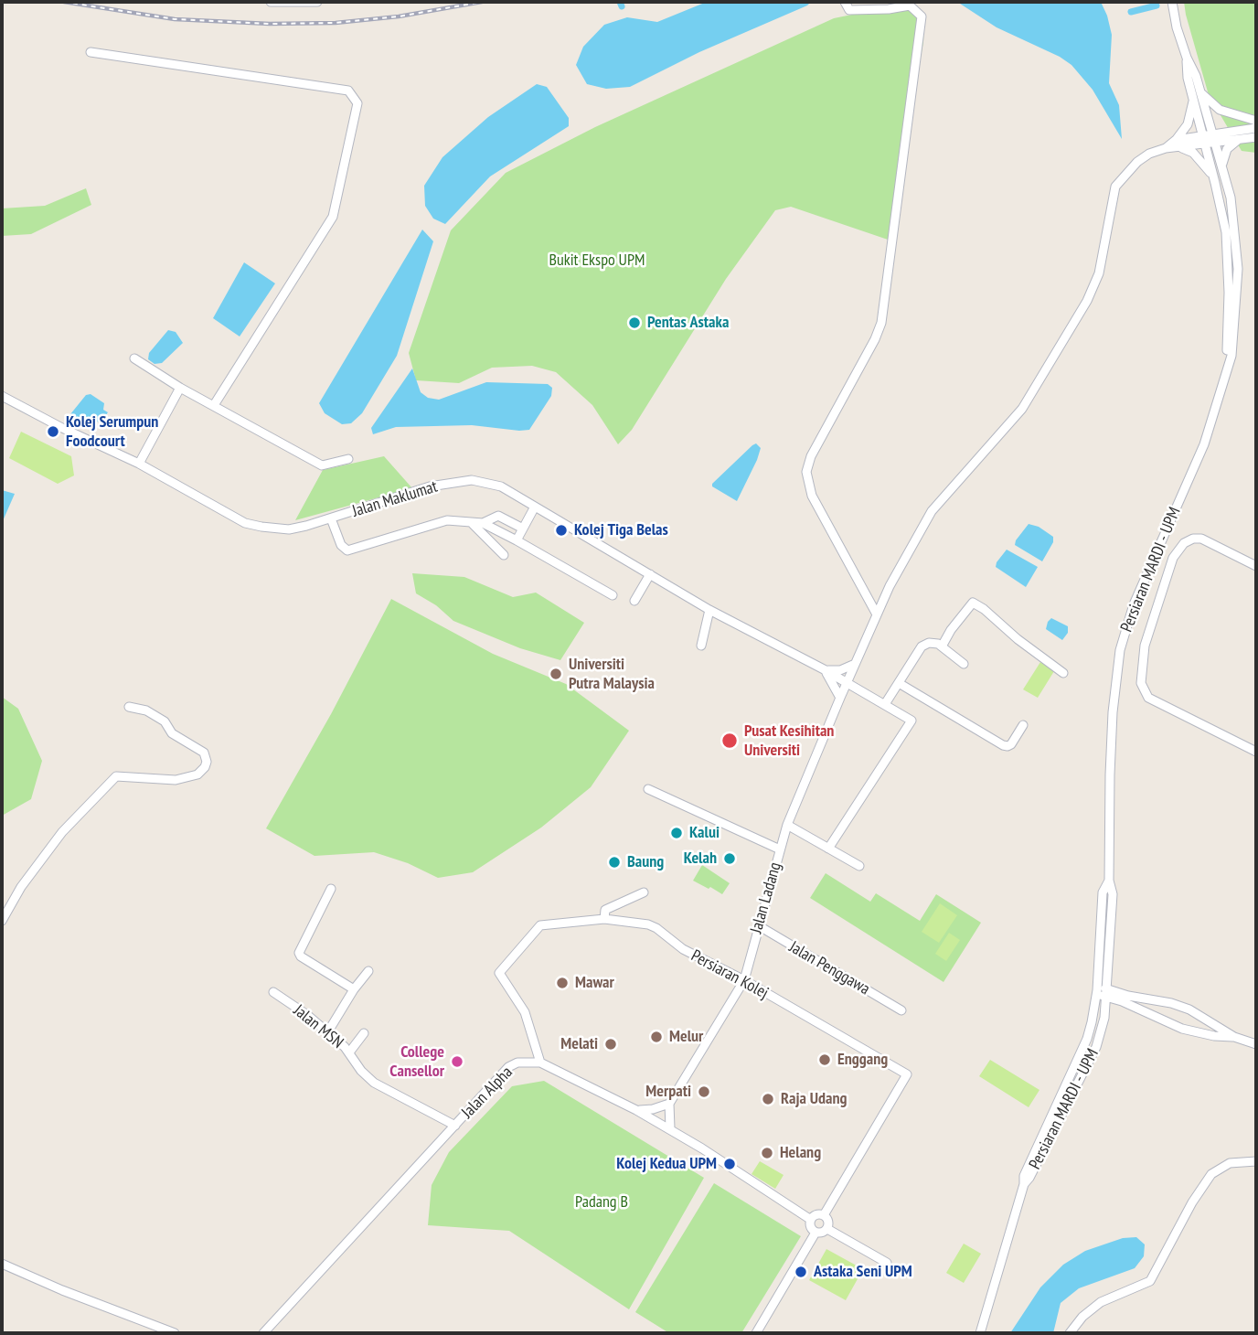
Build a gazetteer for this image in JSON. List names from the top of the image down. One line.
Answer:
{"streets":{"street":["Jalan Maklumat","Persiaran MARDI - UPM","Jalan Ladang","Jalan Penggawa","Persiaran Kolej","Jalan MSN","Jalan Alpha"]},"crossings":[["Jalan Maklumat","Jalan Ladang"],["Jalan Ladang","Jalan Penggawa"],["Jalan Ladang","Persiaran Kolej"],["Persiaran Kolej","Jalan Alpha"],["Jalan MSN","Jalan Alpha"]],"parks":["Bukit Ekspo UPM","Padang B"],"places":["Pentas Astaka","Kolej Serumpun Foodcourt","Kolej Tiga Belas","Universiti Putra Malaysia","Pusat Kesihitan Universiti","Kalui","Kelah","Baung","Mawar","Melur","Melati","Enggang","College Cansellor","Merpati","Raja Udang","Helang","Kolej Kedua UPM","Astaka Seni UPM"]}
